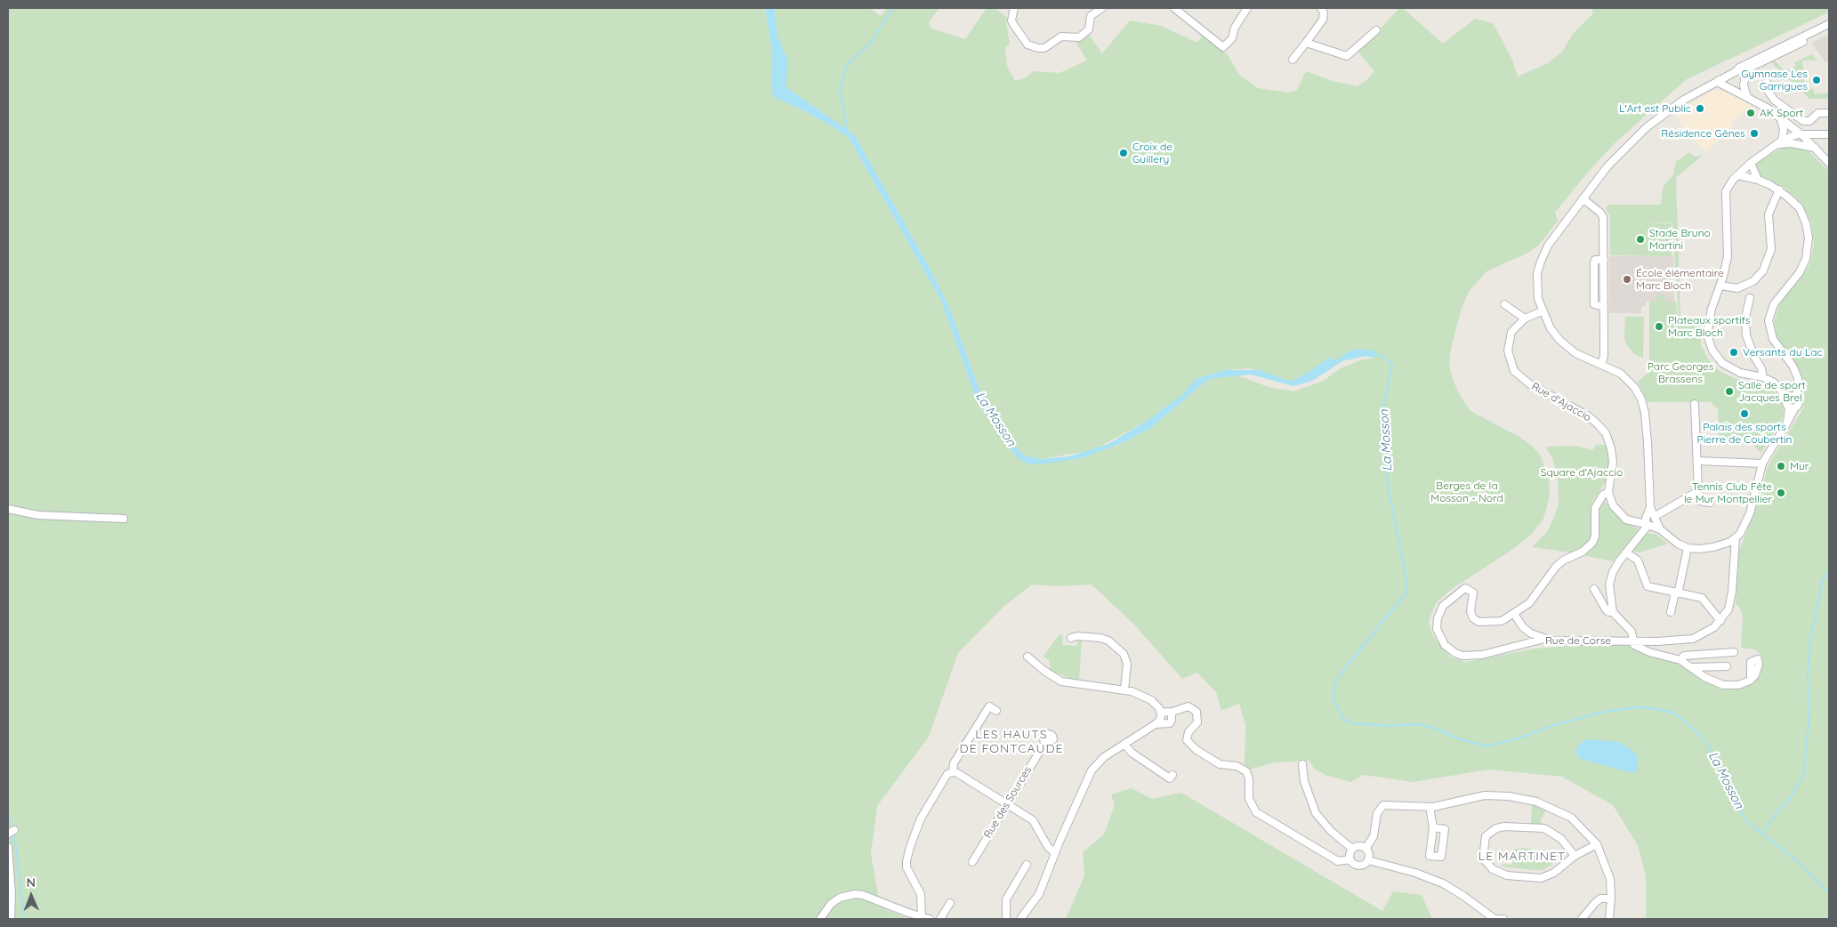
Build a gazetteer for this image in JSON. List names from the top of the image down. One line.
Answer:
{"streets":{"street":["Rue d'Ajaccio","Rue de Corse","Rue des Sources"]},"districts":["LES HAUTS DE FONTCAUDE","LE MARTINET"],"water":["La Mosson"],"parks":["Parc Georges Brassens","Square d'Ajaccio","Berges de la Mosson - Nord"],"places":["Gymnase Les Garrigues","L'Art est Public","AK Sport","Résidence Gênes","Croix de Guillery","Stade Bruno Martini","École élémentaire Marc Bloch","Plateaux sportifs Marc Bloch","Versants du Lac","Salle de sport Jacques Brel","Palais des sports Pierre de Coubertin","Mur","Tennis Club Fête le Mur Montpellier"],"north":"top"}
